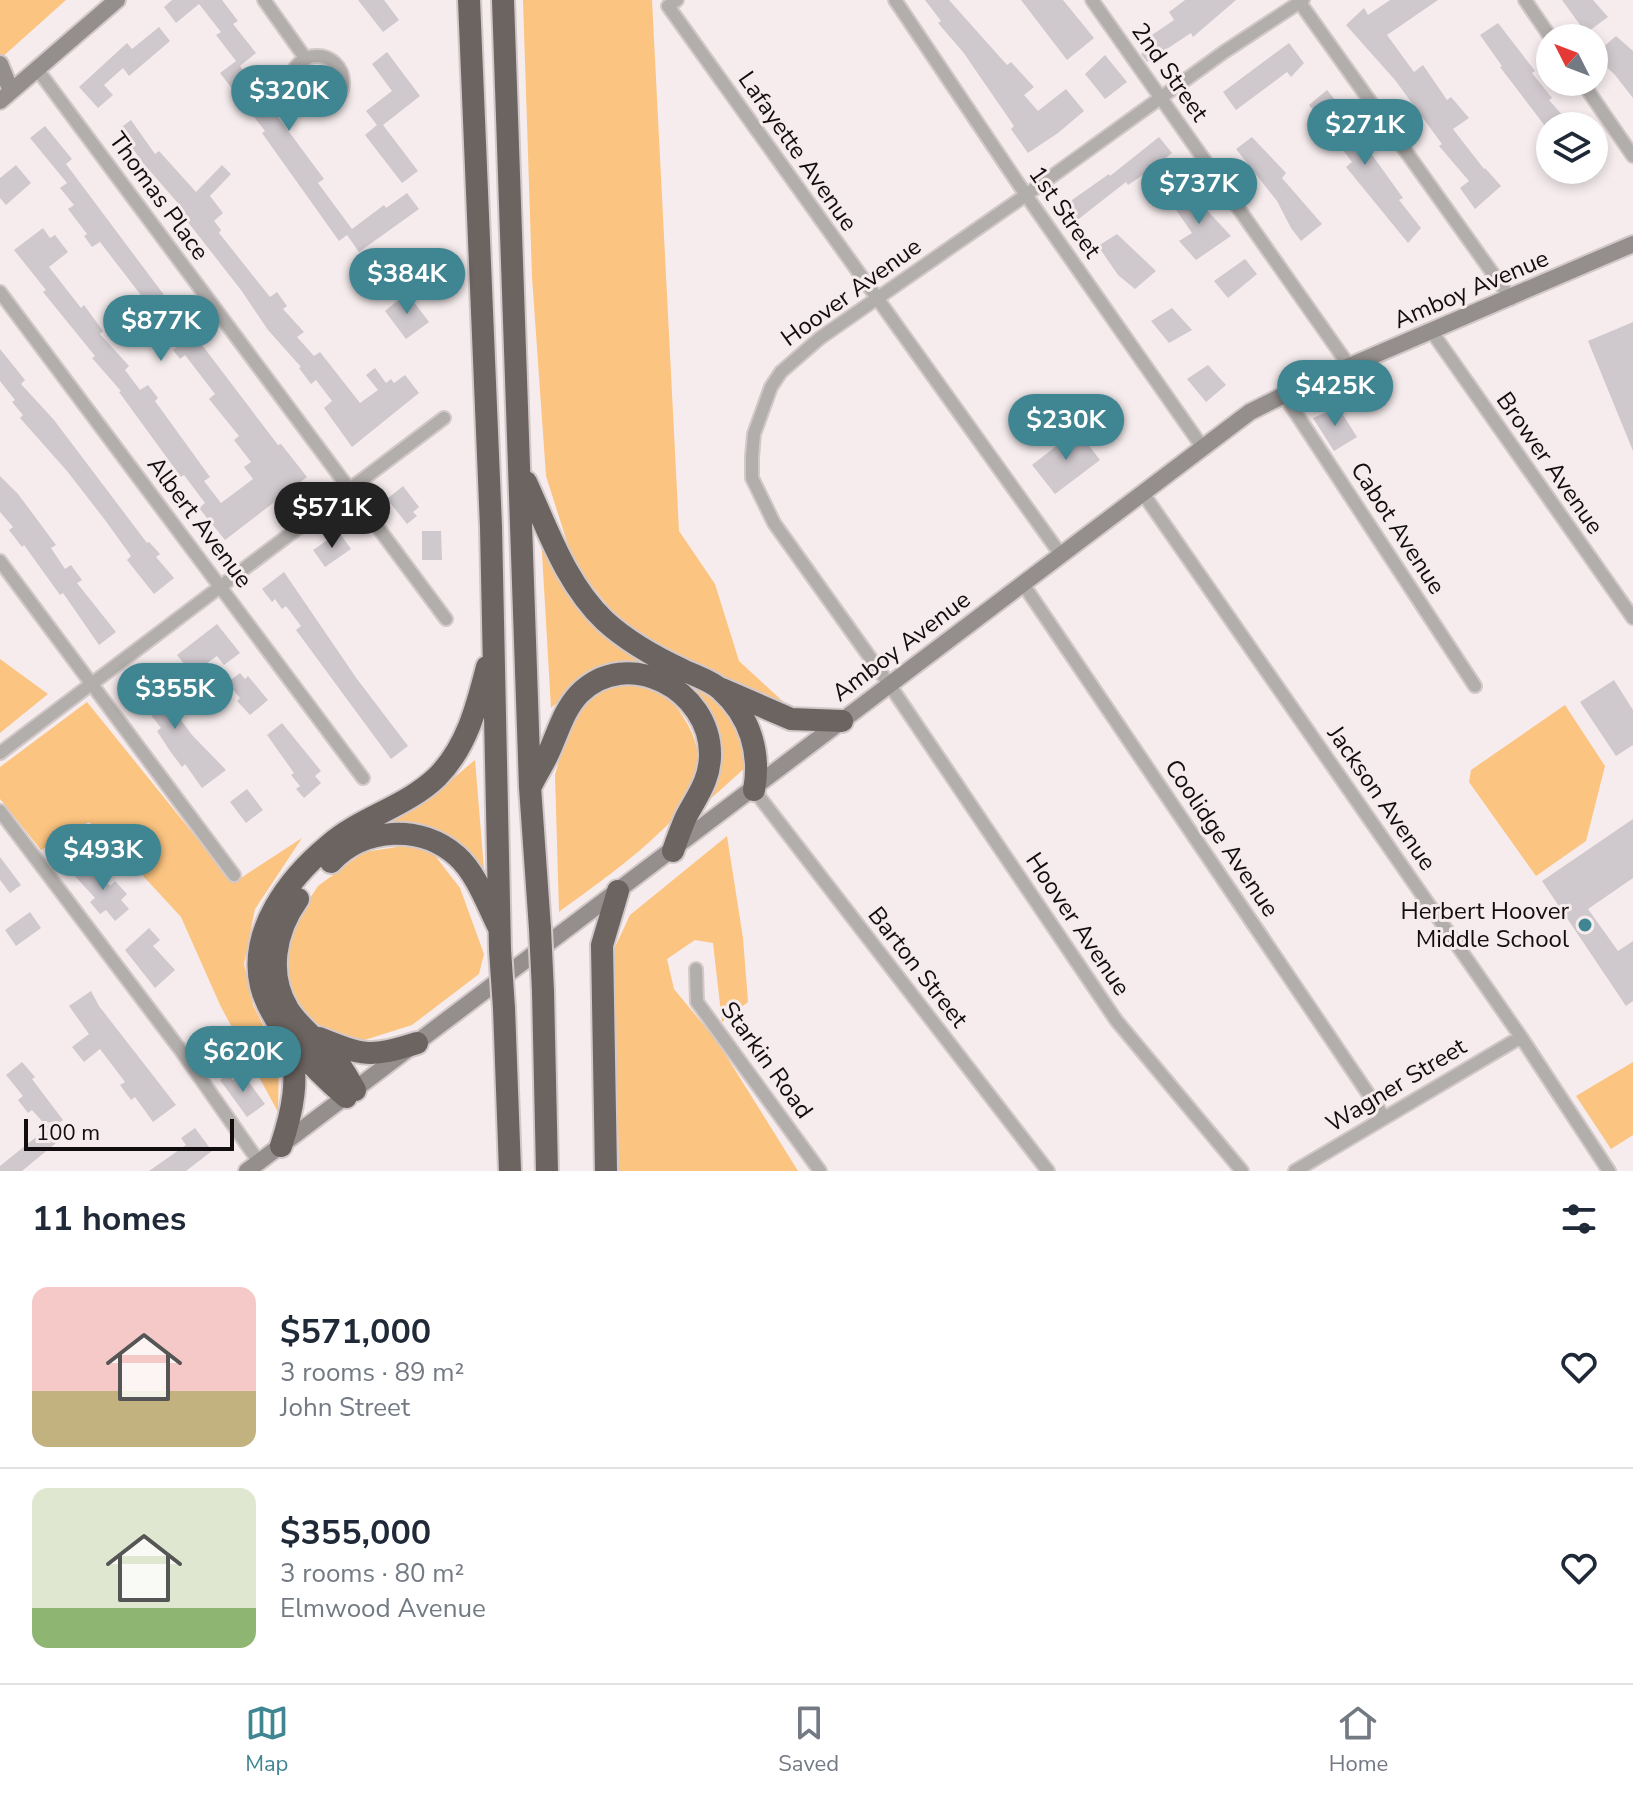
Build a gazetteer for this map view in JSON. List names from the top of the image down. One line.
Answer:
{"streets":{"street":["2nd Street","Lafayette Avenue","Thomas Place","1st Street","Amboy Avenue","Hoover Avenue","Brower Avenue","Albert Avenue","Cabot Avenue","Jackson Avenue","Coolidge Avenue","Barton Street","Starkin Road","Wagner Street"]},"crossings":[["2nd Street","Amboy Avenue"],["2nd Street","Hoover Avenue"],["Lafayette Avenue","Amboy Avenue"],["Lafayette Avenue","Hoover Avenue"],["1st Street","Amboy Avenue"],["1st Street","Hoover Avenue"],["Amboy Avenue","Hoover Avenue"],["Amboy Avenue","Brower Avenue"],["Amboy Avenue","Cabot Avenue"],["Amboy Avenue","Jackson Avenue"],["Amboy Avenue","Coolidge Avenue"],["Amboy Avenue","Barton Street"],["Jackson Avenue","Wagner Street"],["Coolidge Avenue","Wagner Street"]],"places":["Herbert Hoover Middle School"],"scale_bar":"100 m","north":"top left","page":{"price":["$320K","$271K","$737K","$384K","$877K","$425K","$230K","$571K","$355K","$493K","$620K"],"scale":"100 m","heading":"11 homes","list":[{"name":"$571,000","note":"3 rooms · 89 m² · John Street"},{"name":"$355,000","note":"3 rooms · 80 m² · Elmwood Avenue"}],"tabs":["Map","Saved","Home"]}}
